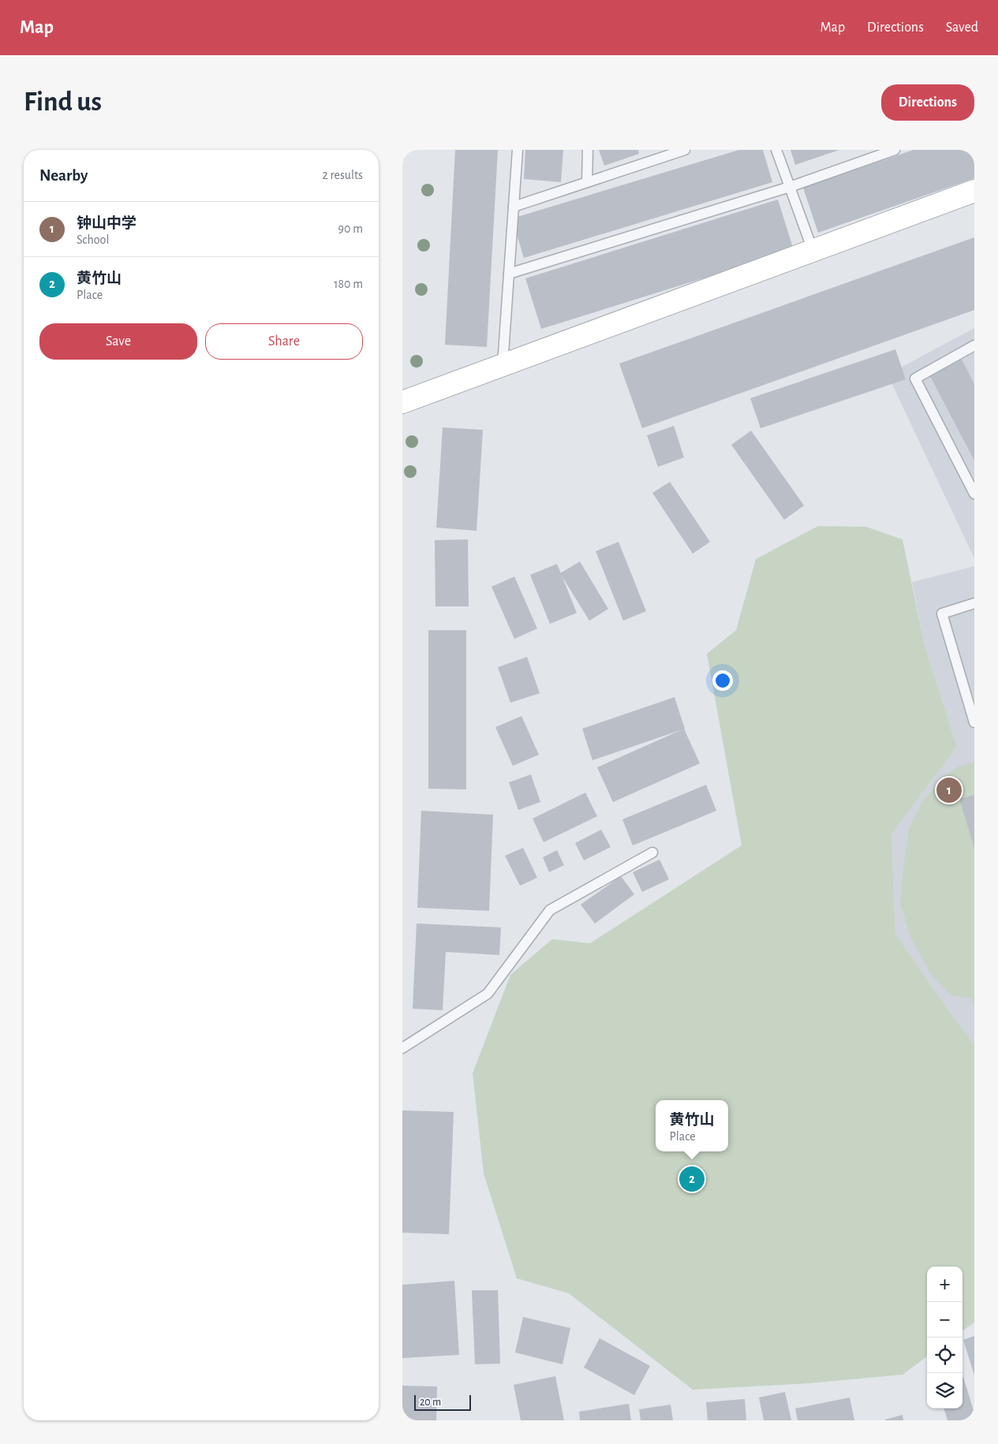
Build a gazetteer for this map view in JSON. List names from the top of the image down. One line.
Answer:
{"scale_bar":"20 m","page":{"header":"Map","nav":["Map","Directions","Saved"],"buttons":["Directions",["Save","Share"]],"title":"Find us","heading":["Nearby","2 results"],"list":[{"mark":"1","name":"钟山中学","note":"School","value":"90 m"},{"mark":"2","name":"黄竹山","note":"Place","value":"180 m"}],"pins":["1","2"],"popup":["黄竹山","Place"],"map_buttons":["+","−"],"scale":"20 m"}}
